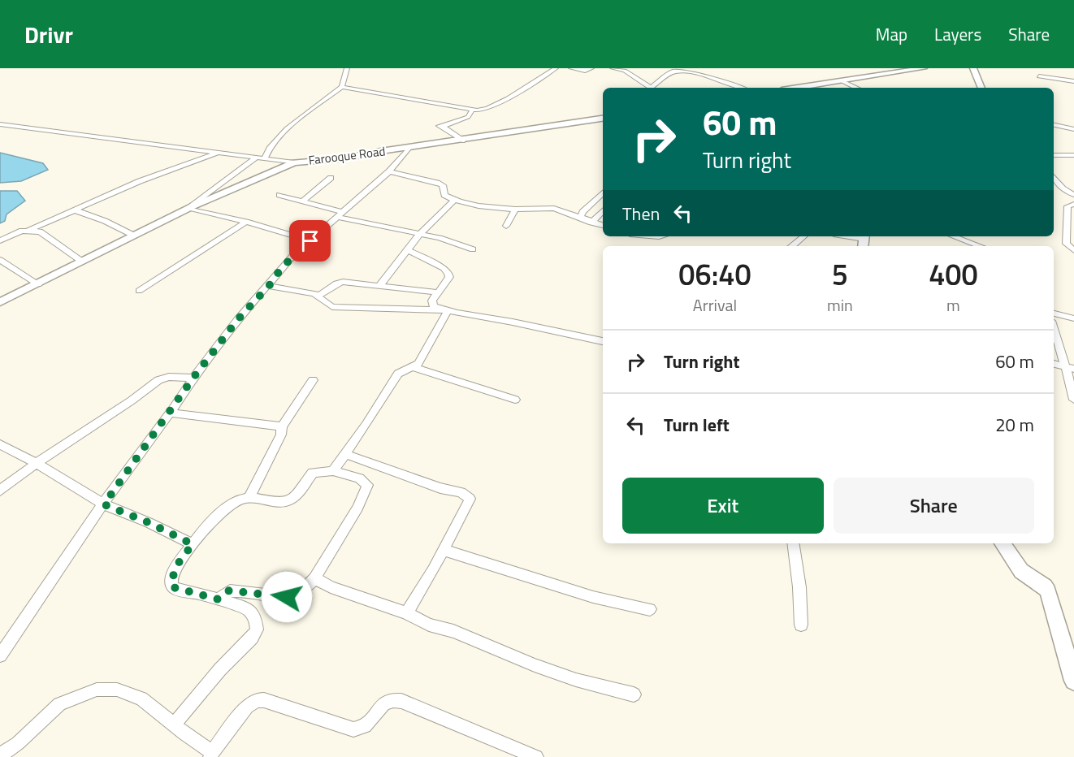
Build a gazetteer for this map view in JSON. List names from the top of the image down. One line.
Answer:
{"streets":{"main road":["Farooque Road"]},"page":{"header":"Drivr","nav":["Map","Layers","Share"],"turn":["60 m","Turn right"],"then":"Then","eta":["06:40","Arrival","5","min","400","m"],"list":[{"name":"Turn right","value":"60 m"},{"name":"Turn left","value":"20 m"}],"buttons":["Exit","Share"]}}
